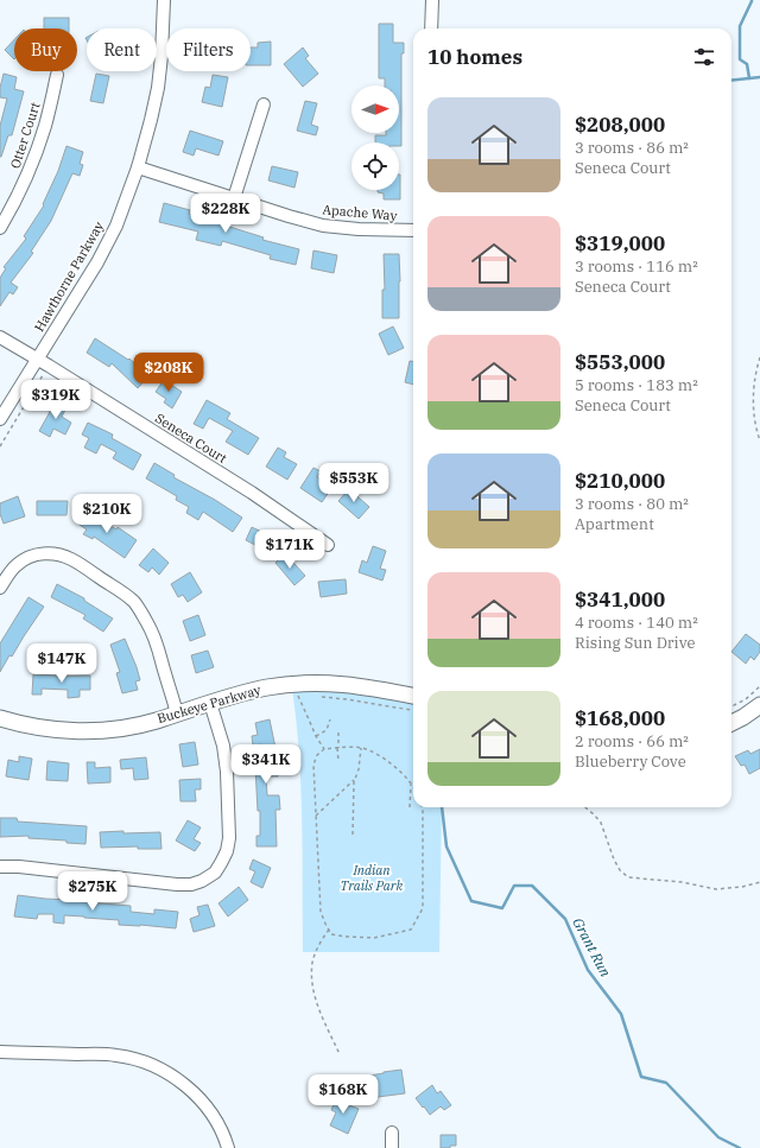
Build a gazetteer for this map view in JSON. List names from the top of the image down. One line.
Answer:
{"streets":{"street":["Otter Court","Apache Way","Hawthorne Parkway","Seneca Court","Buckeye Parkway"]},"crossings":[["Apache Way","Hawthorne Parkway"],["Hawthorne Parkway","Seneca Court"]],"water":["Grant Run"],"parks":["Indian Trails Park"],"north":"right","page":{"chip":["Buy","Rent","Filters"],"heading":"10 homes","list":[{"name":"$208,000","note":"3 rooms · 86 m² · Seneca Court"},{"name":"$319,000","note":"3 rooms · 116 m² · Seneca Court"},{"name":"$553,000","note":"5 rooms · 183 m² · Seneca Court"},{"name":"$210,000","note":"3 rooms · 80 m² · Apartment"},{"name":"$341,000","note":"4 rooms · 140 m² · Rising Sun Drive"},{"name":"$168,000","note":"2 rooms · 66 m² · Blueberry Cove"}],"price":["$228K","$208K","$319K","$553K","$210K","$171K","$147K","$341K","$275K","$168K"]}}
